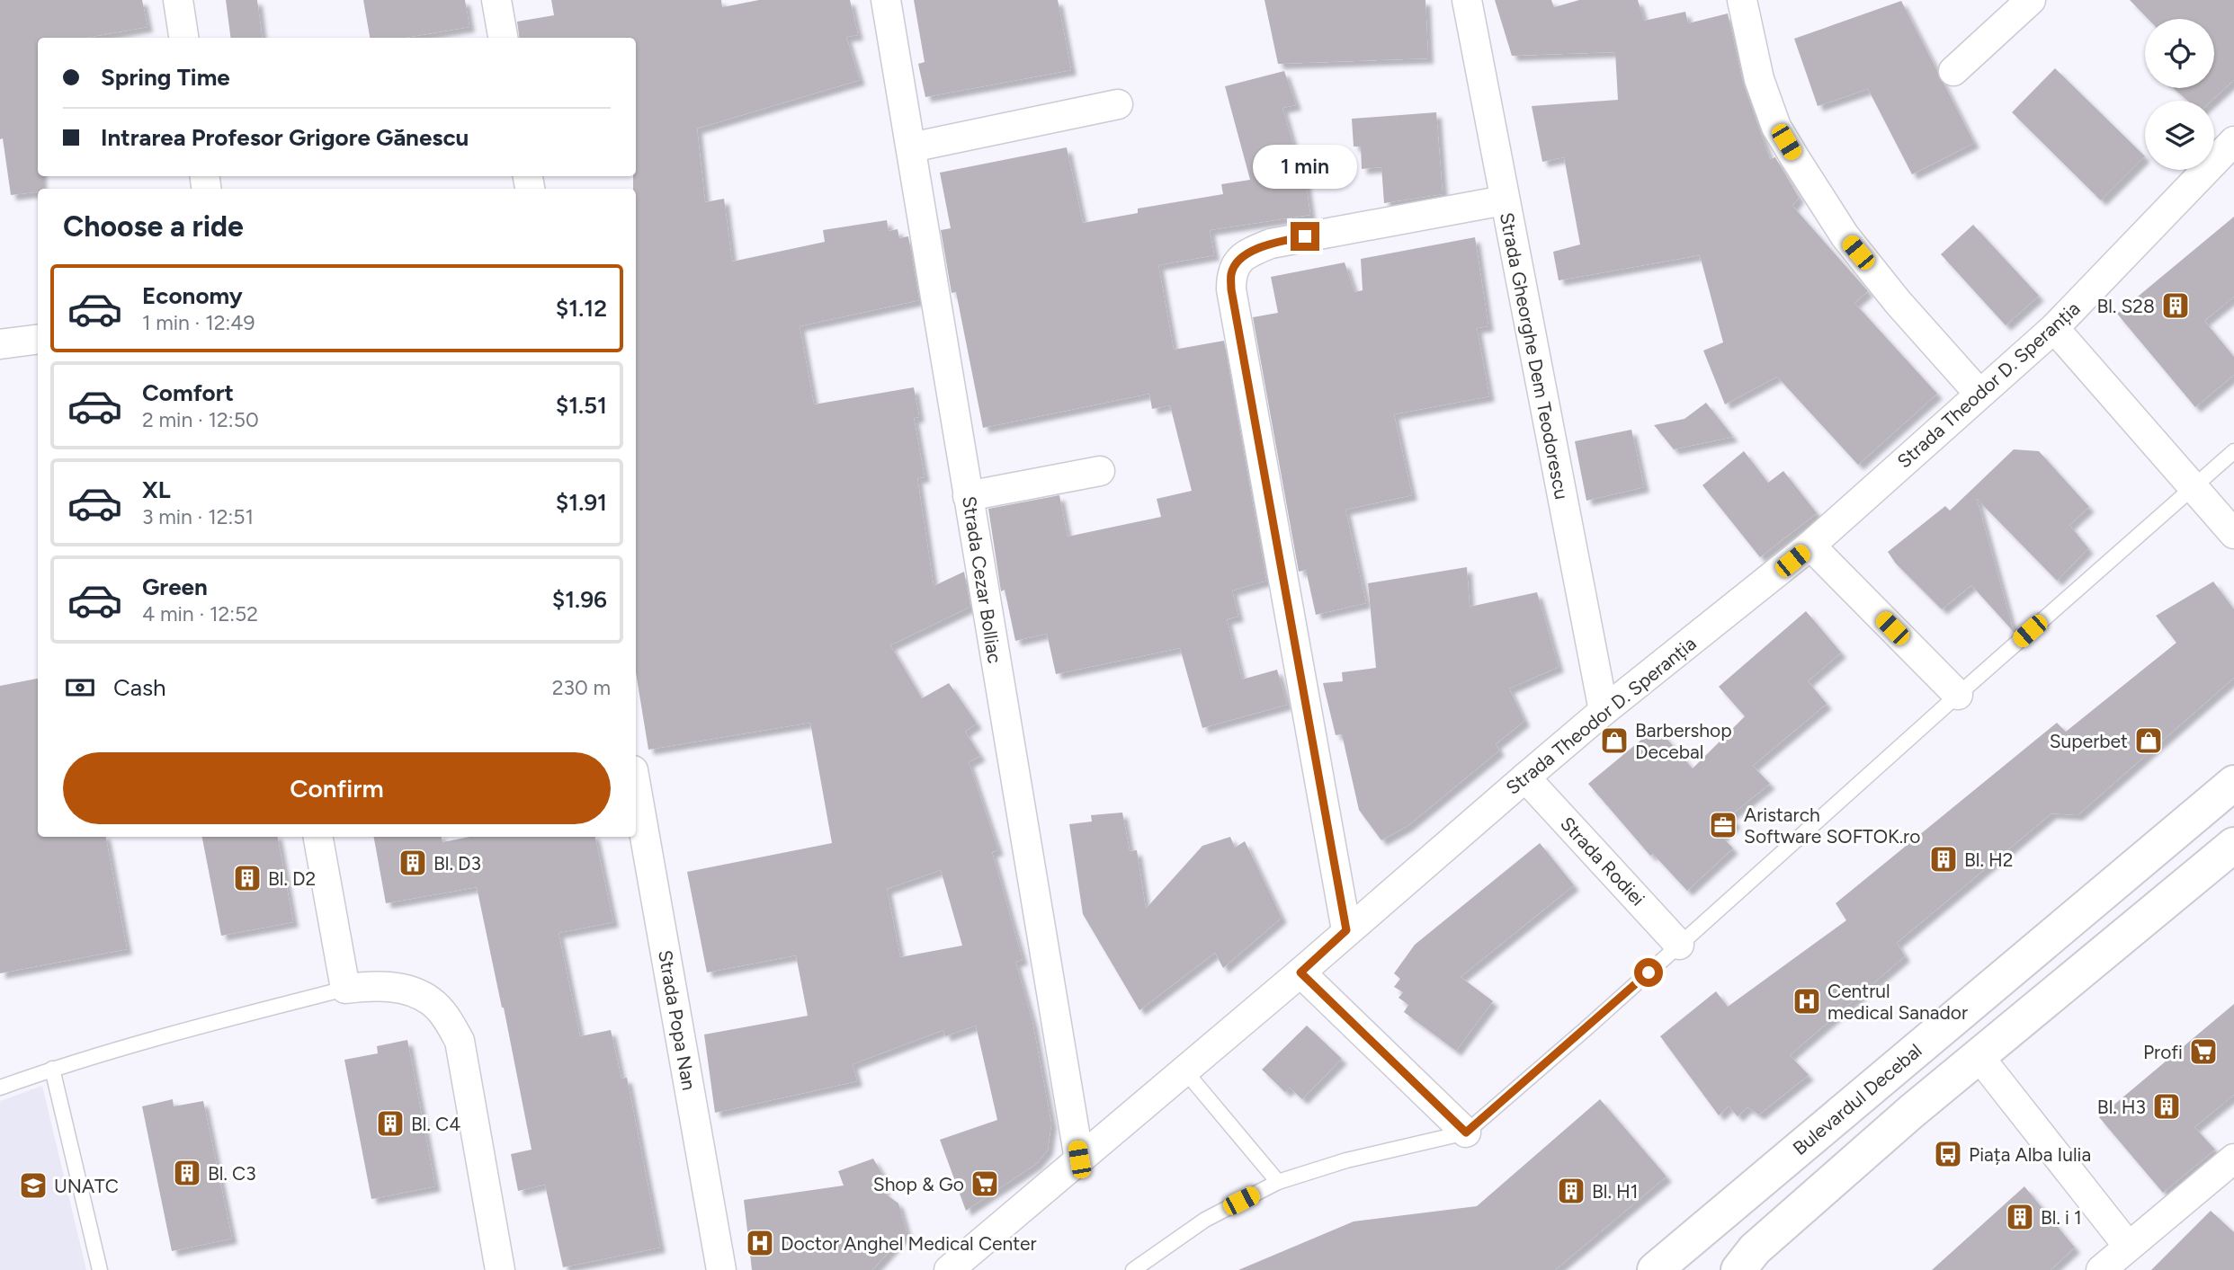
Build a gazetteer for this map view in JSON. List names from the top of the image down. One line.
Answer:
{"streets":{"main road":["Bulevardul Decebal"],"street":["Strada Gheorghe Dem Teodorescu","Strada Theodor D. Speranția","Strada Cezar Bolliac","Strada Rodiei","Strada Popa Nan"]},"crossings":[["Strada Gheorghe Dem Teodorescu","Strada Theodor D. Speranția"],["Strada Theodor D. Speranția","Strada Cezar Bolliac"],["Strada Theodor D. Speranția","Strada Rodiei"]],"places":{"building":["Bl. S28","Bl. H2","Bl. D3","Bl. D2","Bl. H3","Bl. C4","Bl. C3","Bl. H1","Bl. i 1"],"shop":["Barbershop Decebal","Superbet"],"office":["Aristarch Software SOFTOK.ro"],"hospital":["Centrul medical Sanador","Doctor Anghel Medical Center"],"supermarket":["Profi","Shop & Go"],"bus stop":["Piața Alba Iulia"],"school or university":["UNATC"]},"page":{"banner":["Spring Time","Intrarea Profesor Grigore Gănescu"],"bubble":"1 min","heading":"Choose a ride","list":[{"name":"Economy","note":"1 min · 12:49","value":"$1.12"},{"name":"Comfort","note":"2 min · 12:50","value":"$1.51"},{"name":"XL","note":"3 min · 12:51","value":"$1.91"},{"name":"Green","note":"4 min · 12:52","value":"$1.96"}],"pay":["Cash","230 m"],"buttons":"Confirm"}}
